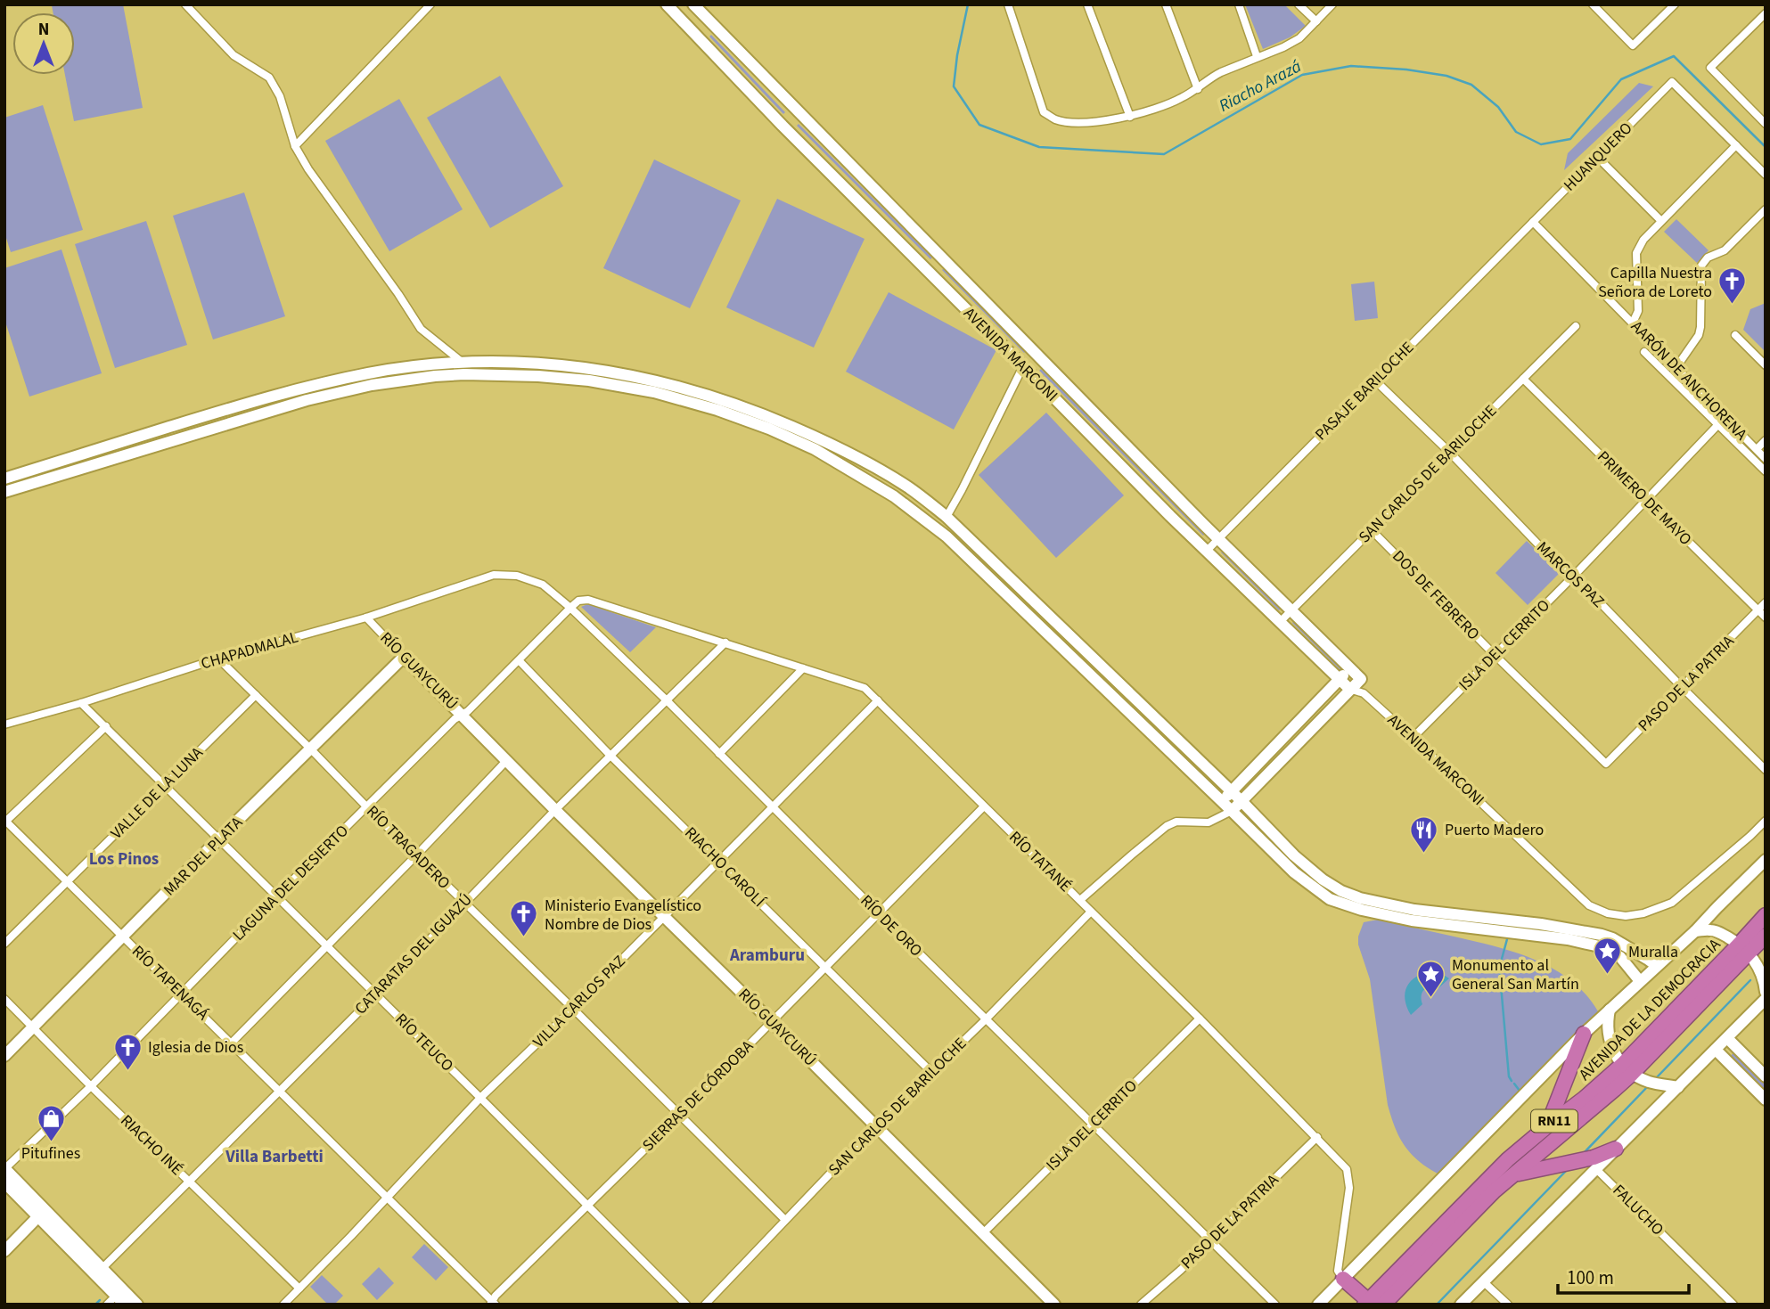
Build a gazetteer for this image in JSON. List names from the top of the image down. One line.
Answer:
{"streets":{"highway":["AVENIDA DE LA DEMOCRACIA","RN11"],"street":["HUANQUERO","AVENIDA MARCONI","AARÓN DE ANCHORENA","PASAJE BARILOCHE","SAN CARLOS DE BARILOCHE","PRIMERO DE MAYO","MARCOS PAZ","DOS DE FEBRERO","ISLA DEL CERRITO","CHAPADMALAL","RÍO GUAYCURÚ","PASO DE LA PATRIA","VALLE DE LA LUNA","RÍO TRAGADERO","MAR DEL PLATA","RÍO TATANÉ","RIACHO CAROLÍ","LAGUNA DEL DESIERTO","RÍO DE ORO","CATARATAS DEL IGUAZÚ","RÍO TAPENAGÁ","VILLA CARLOS PAZ","RÍO TEUCO","SIERRAS DE CÓRDOBA","RIACHO INÉ","FALUCHO"]},"crossings":[["HUANQUERO","AARÓN DE ANCHORENA"],["HUANQUERO","PASAJE BARILOCHE"],["AVENIDA MARCONI","PASAJE BARILOCHE"],["AVENIDA MARCONI","SAN CARLOS DE BARILOCHE"],["AVENIDA MARCONI","ISLA DEL CERRITO"],["AARÓN DE ANCHORENA","ISLA DEL CERRITO"],["PASAJE BARILOCHE","MARCOS PAZ"],["SAN CARLOS DE BARILOCHE","PRIMERO DE MAYO"],["SAN CARLOS DE BARILOCHE","MARCOS PAZ"],["SAN CARLOS DE BARILOCHE","DOS DE FEBRERO"],["SAN CARLOS DE BARILOCHE","RÍO GUAYCURÚ"],["SAN CARLOS DE BARILOCHE","RÍO TRAGADERO"],["SAN CARLOS DE BARILOCHE","RÍO TATANÉ"],["SAN CARLOS DE BARILOCHE","RIACHO CAROLÍ"],["SAN CARLOS DE BARILOCHE","RÍO DE ORO"],["PRIMERO DE MAYO","ISLA DEL CERRITO"],["PRIMERO DE MAYO","PASO DE LA PATRIA"],["MARCOS PAZ","ISLA DEL CERRITO"],["MARCOS PAZ","PASO DE LA PATRIA"],["DOS DE FEBRERO","ISLA DEL CERRITO"],["DOS DE FEBRERO","PASO DE LA PATRIA"],["ISLA DEL CERRITO","RÍO GUAYCURÚ"],["ISLA DEL CERRITO","RÍO TATANÉ"],["ISLA DEL CERRITO","RÍO DE ORO"],["CHAPADMALAL","RÍO GUAYCURÚ"],["CHAPADMALAL","RÍO TRAGADERO"],["CHAPADMALAL","RÍO DE ORO"],["CHAPADMALAL","RÍO TEUCO"],["RÍO GUAYCURÚ","MAR DEL PLATA"],["RÍO GUAYCURÚ","LAGUNA DEL DESIERTO"],["RÍO GUAYCURÚ","CATARATAS DEL IGUAZÚ"],["RÍO GUAYCURÚ","VILLA CARLOS PAZ"],["RÍO GUAYCURÚ","SIERRAS DE CÓRDOBA"],["PASO DE LA PATRIA","RÍO TATANÉ"],["PASO DE LA PATRIA","RÍO DE ORO"],["VALLE DE LA LUNA","RÍO TRAGADERO"],["VALLE DE LA LUNA","RÍO TAPENAGÁ"],["VALLE DE LA LUNA","RÍO TEUCO"],["RÍO TRAGADERO","MAR DEL PLATA"],["RÍO TRAGADERO","LAGUNA DEL DESIERTO"],["RÍO TRAGADERO","CATARATAS DEL IGUAZÚ"],["RÍO TRAGADERO","VILLA CARLOS PAZ"],["RÍO TRAGADERO","SIERRAS DE CÓRDOBA"],["MAR DEL PLATA","RÍO TAPENAGÁ"],["MAR DEL PLATA","RÍO TEUCO"],["MAR DEL PLATA","RIACHO INÉ"],["RÍO TATANÉ","LAGUNA DEL DESIERTO"],["RÍO TATANÉ","CATARATAS DEL IGUAZÚ"],["RÍO TATANÉ","VILLA CARLOS PAZ"],["RÍO TATANÉ","AVENIDA DE LA DEMOCRACIA"],["RÍO TATANÉ","SIERRAS DE CÓRDOBA"],["RIACHO CAROLÍ","LAGUNA DEL DESIERTO"],["RIACHO CAROLÍ","CATARATAS DEL IGUAZÚ"],["RIACHO CAROLÍ","VILLA CARLOS PAZ"],["RIACHO CAROLÍ","SIERRAS DE CÓRDOBA"],["LAGUNA DEL DESIERTO","RÍO DE ORO"],["LAGUNA DEL DESIERTO","RÍO TAPENAGÁ"],["LAGUNA DEL DESIERTO","RÍO TEUCO"],["LAGUNA DEL DESIERTO","RIACHO INÉ"],["RÍO DE ORO","CATARATAS DEL IGUAZÚ"],["RÍO DE ORO","VILLA CARLOS PAZ"],["RÍO DE ORO","SIERRAS DE CÓRDOBA"],["CATARATAS DEL IGUAZÚ","RÍO TAPENAGÁ"],["CATARATAS DEL IGUAZÚ","RÍO TEUCO"],["CATARATAS DEL IGUAZÚ","RIACHO INÉ"],["RÍO TAPENAGÁ","VILLA CARLOS PAZ"],["RÍO TAPENAGÁ","SIERRAS DE CÓRDOBA"],["VILLA CARLOS PAZ","RÍO TEUCO"],["VILLA CARLOS PAZ","RIACHO INÉ"],["RÍO TEUCO","SIERRAS DE CÓRDOBA"]],"districts":["Los Pinos","Aramburu","Villa Barbetti"],"water":["Riacho Arazá"],"places":{"church":["Capilla Nuestra Señora de Loreto","Ministerio Evangelístico Nombre de Dios","Iglesia de Dios"],"restaurant":["Puerto Madero"],"place":["Muralla","Monumento al General San Martín"],"shop":["Pitufines"]},"scale_bar":"100 m","north":"top"}
